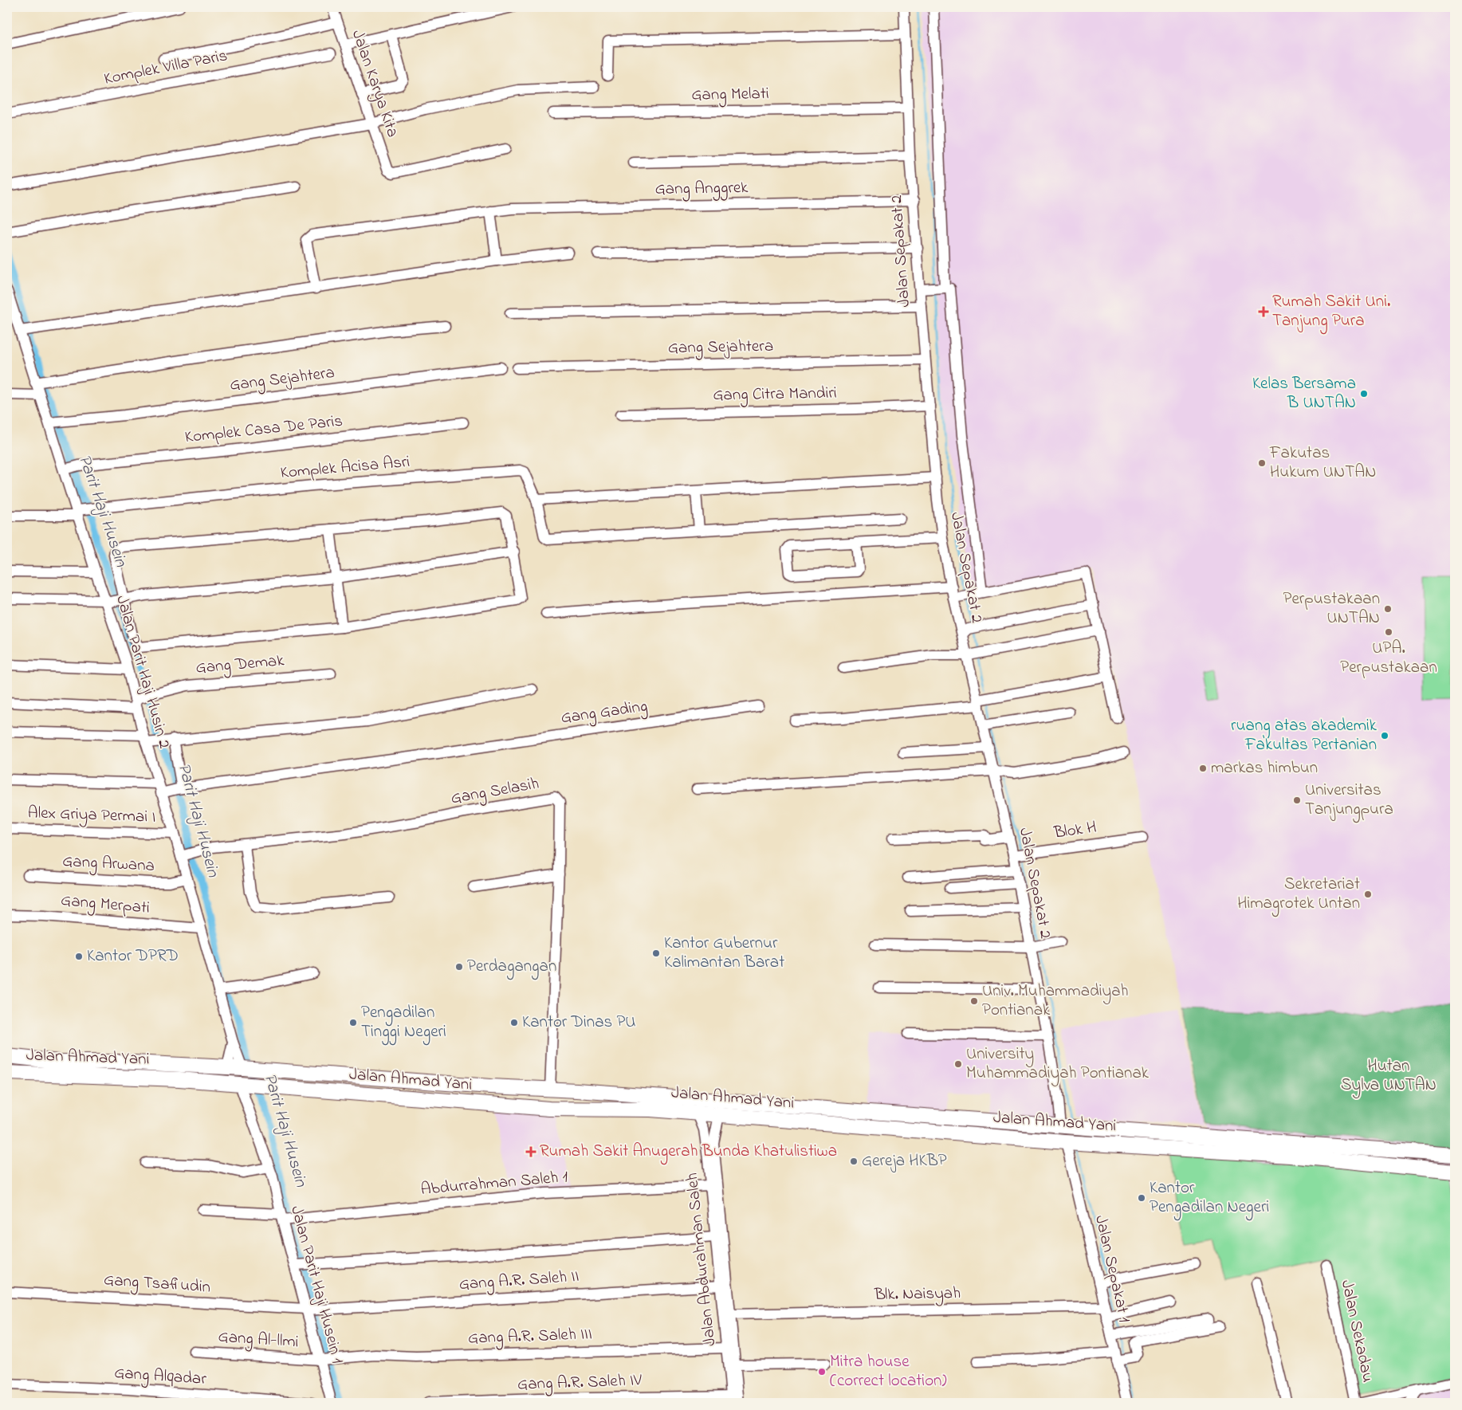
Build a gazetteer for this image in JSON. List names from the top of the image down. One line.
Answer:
{"streets":{"highway":["Jalan Ahmad Yani"],"street":["Komplek Villa Paris","Jalan Karya Kita","Gang Melati","Gang Anggrek","Jalan Sepakat 2","Gang Sejahtera","Gang Citra Mandiri","Komplek Casa De Paris","Komplek Acisa Asri","Gang Demak","Jalan Parit Haji Husin 2","Gang Gading","Gang Selasih","Alex Griya Permai I","Blok H","Gang Arwana","Gang Merpati","Abdurrahman Saleh 1","Jalan Abdurahman Saleh","Jalan Sepakat 1","Gang A.R. Saleh II","Gang Tsafiudin","Jalan Parit Haji Husein 1","Blk. Naisyah","Jalan Sekadau","Gang A.R. Saleh III","Gang Al-llmi","Gang Alqadar","Gang A.R. Saleh IV"]},"crossings":[["Gang Melati","Jalan Sepakat 2"],["Gang Anggrek","Jalan Sepakat 2"],["Jalan Sepakat 2","Gang Sejahtera"],["Jalan Sepakat 2","Gang Citra Mandiri"],["Jalan Sepakat 2","Blok H"],["Jalan Sepakat 2","Jalan Ahmad Yani"],["Gang Sejahtera","Jalan Parit Haji Husin 2"],["Komplek Casa De Paris","Jalan Parit Haji Husin 2"],["Komplek Acisa Asri","Jalan Parit Haji Husin 2"],["Gang Demak","Jalan Parit Haji Husin 2"],["Jalan Parit Haji Husin 2","Gang Gading"],["Jalan Parit Haji Husin 2","Gang Selasih"],["Jalan Parit Haji Husin 2","Alex Griya Permai I"],["Jalan Parit Haji Husin 2","Gang Arwana"],["Jalan Parit Haji Husin 2","Gang Merpati"],["Jalan Parit Haji Husin 2","Jalan Ahmad Yani"],["Gang Gading","Alex Griya Permai I"],["Gang Selasih","Jalan Ahmad Yani"],["Jalan Ahmad Yani","Jalan Abdurahman Saleh"],["Jalan Ahmad Yani","Jalan Sepakat 1"],["Jalan Ahmad Yani","Jalan Parit Haji Husein 1"],["Abdurrahman Saleh 1","Jalan Abdurahman Saleh"],["Abdurrahman Saleh 1","Jalan Parit Haji Husein 1"],["Jalan Abdurahman Saleh","Gang A.R. Saleh II"],["Jalan Abdurahman Saleh","Blk. Naisyah"],["Jalan Abdurahman Saleh","Gang A.R. Saleh III"],["Jalan Abdurahman Saleh","Gang A.R. Saleh IV"],["Jalan Sepakat 1","Blk. Naisyah"],["Gang A.R. Saleh II","Gang Tsafiudin"],["Gang A.R. Saleh II","Jalan Parit Haji Husein 1"],["Gang Tsafiudin","Jalan Parit Haji Husein 1"],["Jalan Parit Haji Husein 1","Gang A.R. Saleh III"],["Jalan Parit Haji Husein 1","Gang Al-llmi"],["Gang A.R. Saleh III","Gang Al-llmi"]],"water":["Parit Haji Husein"],"parks":["Hutan Sylva UNTAN"],"places":{"health":["Rumah Sakit Uni. Tanjung Pura","Rumah Sakit Anugerah Bunda Khatulistiwa"],"other":["Kelas Bersama B UNTAN","Fakutas Hukum UNTAN","Perpustakaan UNTAN","UPA. Perpustakaan","ruang atas akademik Fakultas Pertanian","markas himbun","Universitas Tanjungpura","Sekretariat Himagrotek Untan","Kantor Gubernur Kalimantan Barat","Kantor DPRD","Perdagangan","Univ. Muhammadiyah Pontianak","Pengadilan Tinggi Negeri","Kantor Dinas PU","University Muhammadiyah Pontianak","Gereja HKBP","Kantor Pengadilan Negeri","Mitra house (correct location)"]}}
